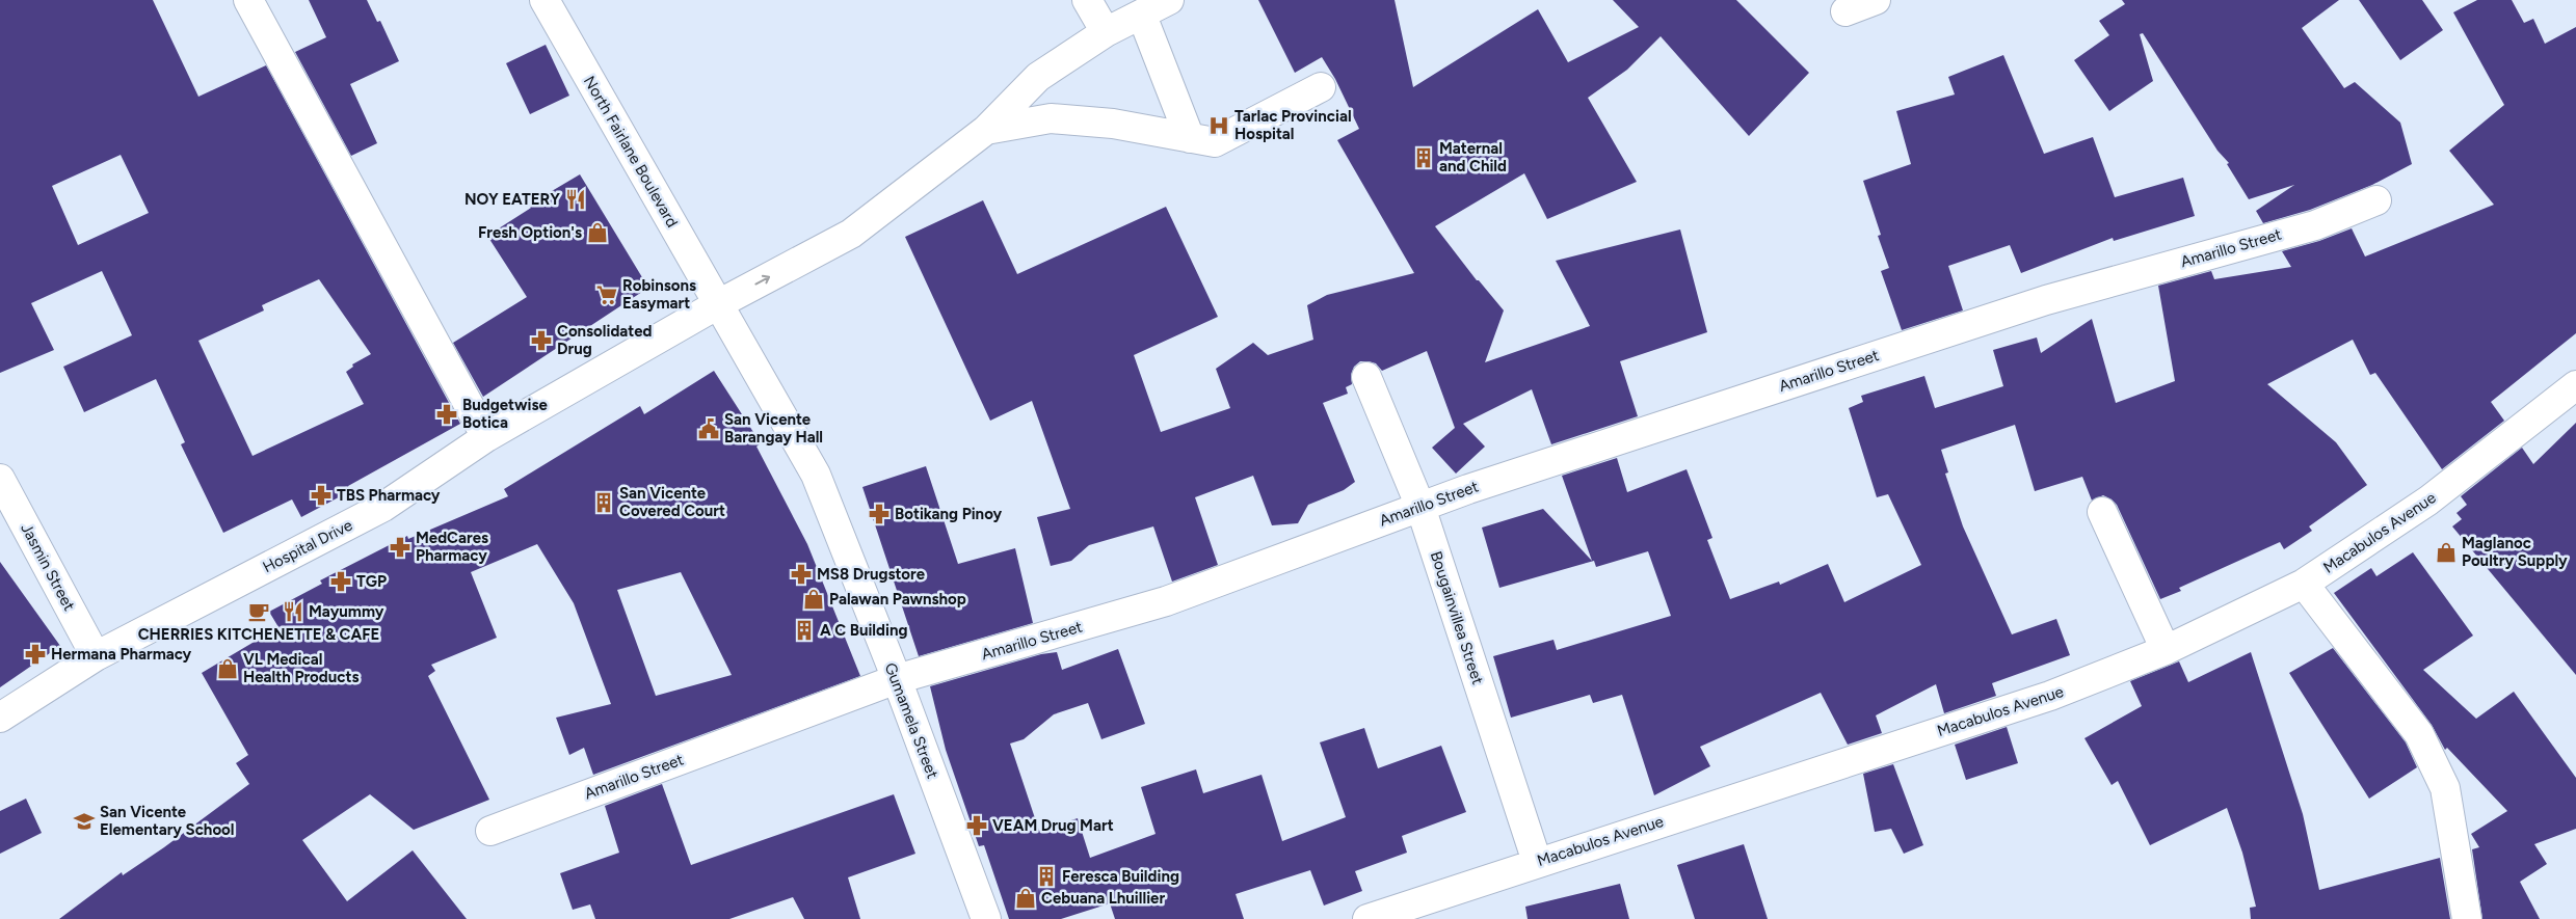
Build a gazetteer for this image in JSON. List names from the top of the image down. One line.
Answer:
{"streets":{"street":["North Fairlane Boulevard","Amarillo Street","Macabulos Avenue","Hospital Drive","Jasmin Street","Bougainvillea Street","Gumamela Street"]},"crossings":[["North Fairlane Boulevard","Hospital Drive"],["North Fairlane Boulevard","Gumamela Street"],["Amarillo Street","Bougainvillea Street"],["Amarillo Street","Gumamela Street"],["Macabulos Avenue","Bougainvillea Street"],["Hospital Drive","Jasmin Street"],["Hospital Drive","Gumamela Street"]],"places":{"hospital":["Tarlac Provincial Hospital"],"building":["Maternal and Child","San Vicente Covered Court","A C Building","Feresca Building"],"restaurant":["NOY EATERY","Mayummy"],"shop":["Fresh Option's","Maglanoc Poultry Supply","Palawan Pawnshop","VL Medical Health Products","Cebuana Lhuillier"],"supermarket":["Robinsons Easymart"],"pharmacy":["Consolidated Drug","Budgetwise Botica","TBS Pharmacy","Botikang Pinoy","MedCares Pharmacy","MS8 Drugstore","TGP","Hermana Pharmacy","VEAM Drug Mart"],"public building":["San Vicente Barangay Hall"],"cafe":["CHERRIES KITCHENETTE & CAFE"],"school or university":["San Vicente Elementary School"]}}
